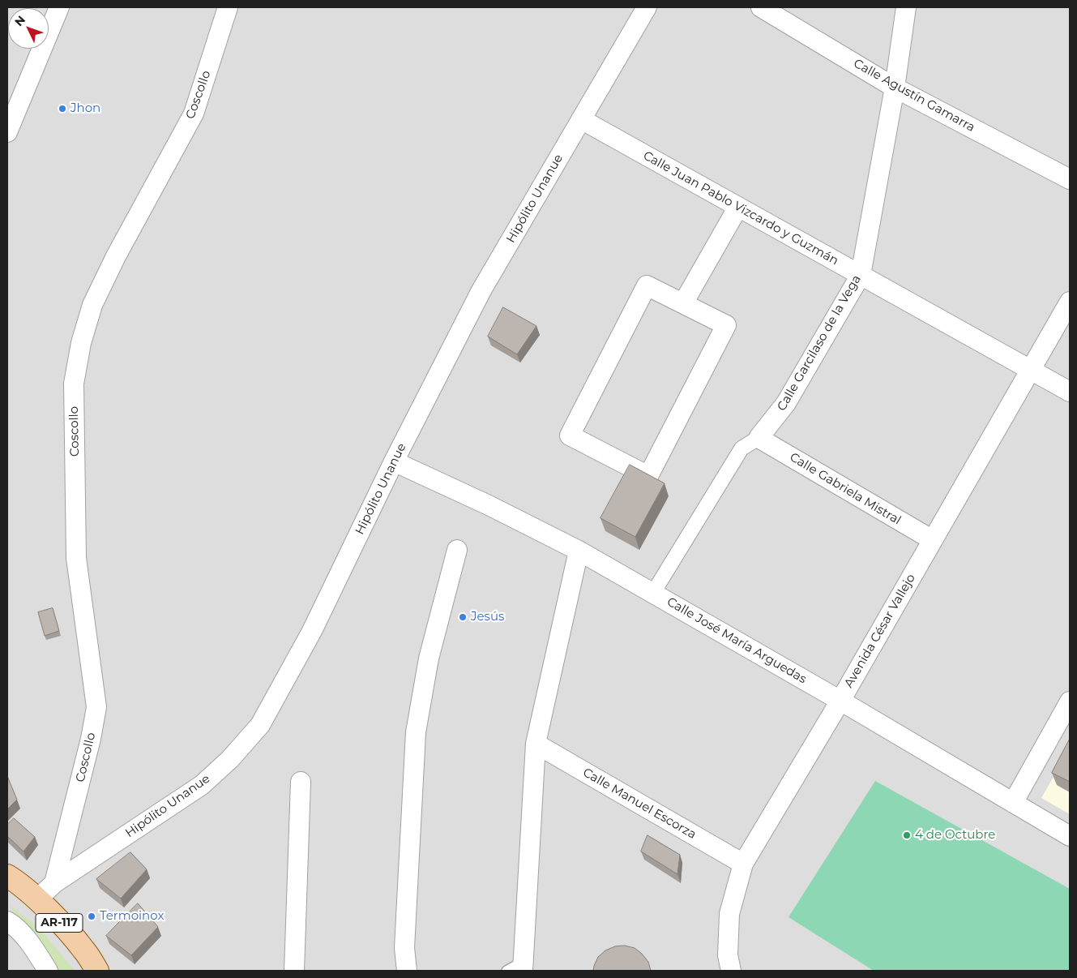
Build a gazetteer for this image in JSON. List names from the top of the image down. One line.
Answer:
{"streets":{"main road":["AR-117"],"street":["Coscollo","Calle Agustín Gamarra","Hipólito Unanue","Calle Juan Pablo Vizcardo y Guzmán","Calle Garcilaso de la Vega","Calle Gabriela Mistral","Avenida César Vallejo","Calle José María Arguedas","Calle Manuel Escorza"]},"crossings":[["Coscollo","Hipólito Unanue"],["Calle Agustín Gamarra","Calle Garcilaso de la Vega"],["Hipólito Unanue","Calle Juan Pablo Vizcardo y Guzmán"],["Hipólito Unanue","Calle José María Arguedas"],["Hipólito Unanue","AR-117"],["Calle Juan Pablo Vizcardo y Guzmán","Calle Garcilaso de la Vega"],["Calle Juan Pablo Vizcardo y Guzmán","Avenida César Vallejo"],["Calle Garcilaso de la Vega","Calle Gabriela Mistral"],["Calle Garcilaso de la Vega","Calle José María Arguedas"],["Calle Gabriela Mistral","Avenida César Vallejo"],["Avenida César Vallejo","Calle José María Arguedas"],["Avenida César Vallejo","Calle Manuel Escorza"]],"places":["Jhon","Jesús","4 de Octubre","Termoinox"],"north":"top left"}
